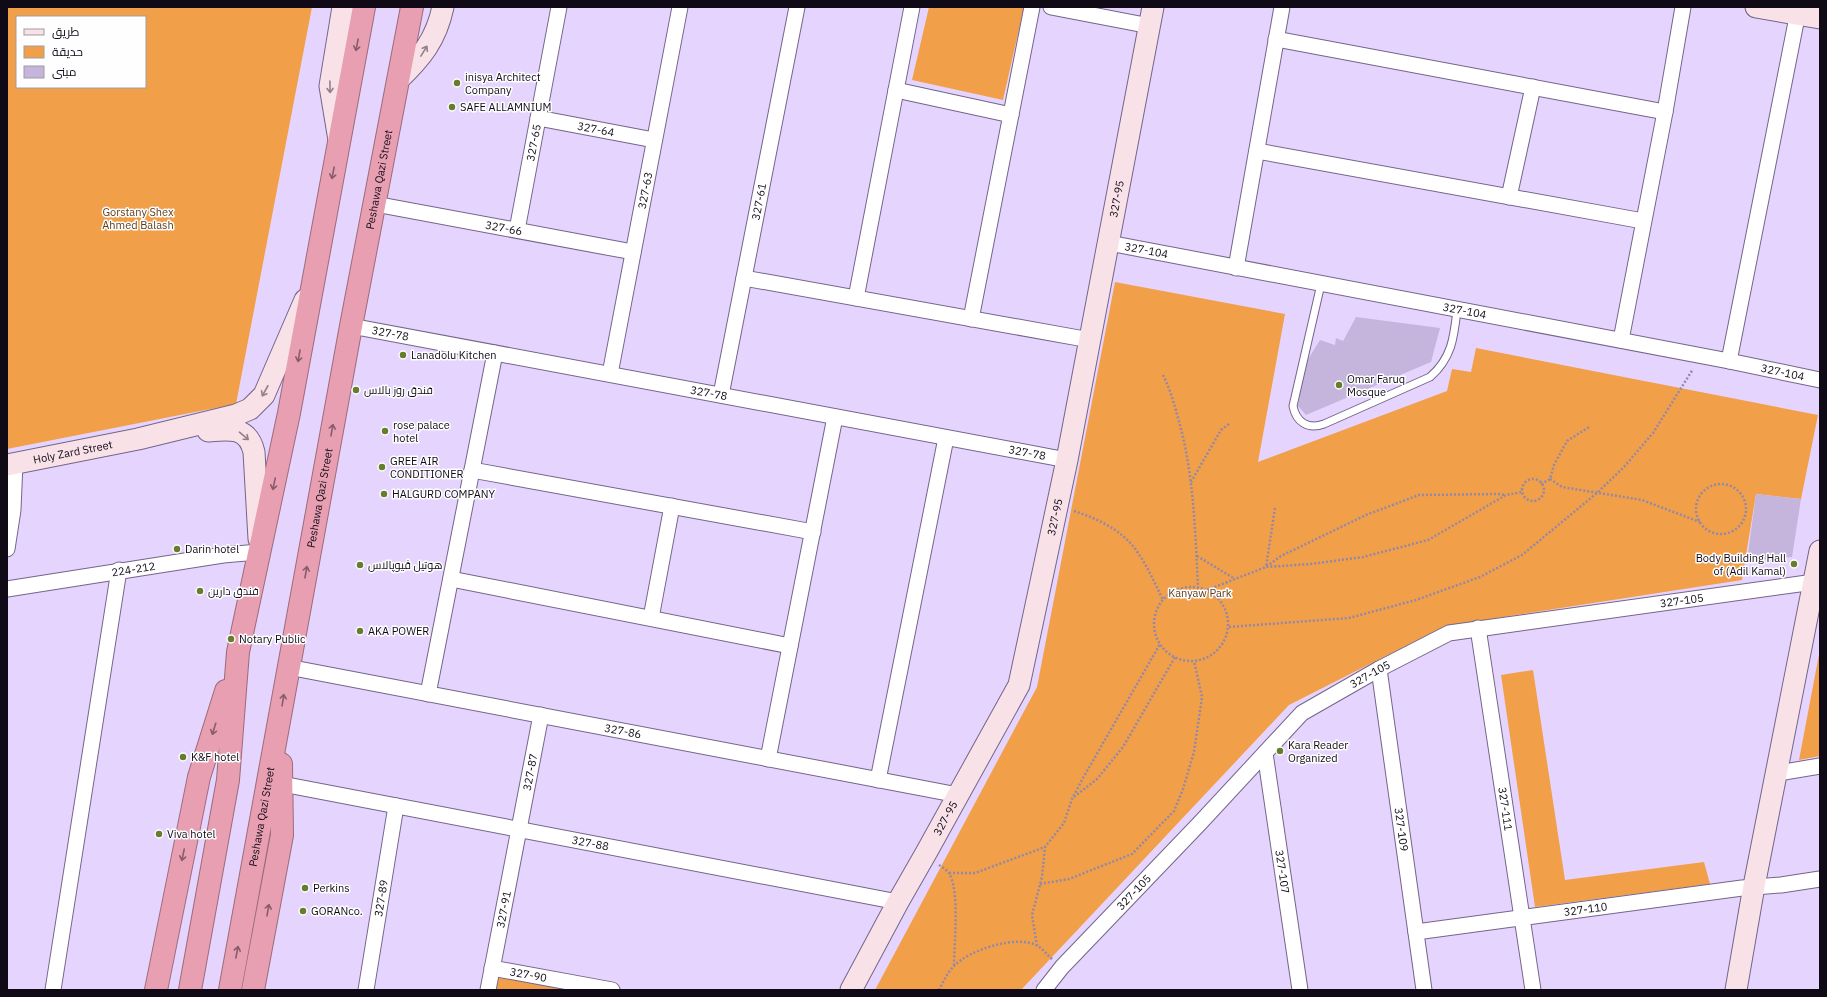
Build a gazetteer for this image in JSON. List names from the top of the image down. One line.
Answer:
{"streets":{"highway":["Peshawa Qazi Street"],"street":["327-64","327-65","327-63","327-95","327-61","327-66","327-104","327-78","Holy Zard Street","224-212","327-105","327-86","327-87","327-111","327-109","327-88","327-107","327-89","327-110","327-91","327-90"]},"crossings":[["327-64","327-65"],["327-64","327-63"],["327-65","327-66"],["Peshawa Qazi Street","327-66"],["Peshawa Qazi Street","327-78"],["Peshawa Qazi Street","327-86"],["327-63","327-66"],["327-63","327-78"],["327-95","327-104"],["327-95","327-78"],["327-95","327-86"],["327-95","327-88"],["327-61","327-78"],["327-105","327-111"],["327-105","327-109"],["327-105","327-107"],["327-86","327-87"],["327-87","327-88"],["327-87","327-91"],["327-111","327-110"],["327-109","327-110"],["327-88","327-89"],["327-88","327-91"],["327-91","327-90"]],"parks":["Gorstany Shex Ahmed Balash","Kanyaw Park"],"places":["inisya Architect Company","SAFE ALLAMNIUM","Lanadolu Kitchen","Omar Faruq Mosque","فندق روز بالاس","rose palace hotel","GREE AIR CONDITIONER","HALGURD COMPANY","Darin hotel","Body Building Hall of (Adil Kamal)","هوتیل ڤیوپالاس","فندق دارين","AKA POWER","Notary Public","Kara Reader Organized","K&F hotel","Viva hotel","Perkins","GORANco."],"legend":["طريق","حديقة","مبنى"]}
